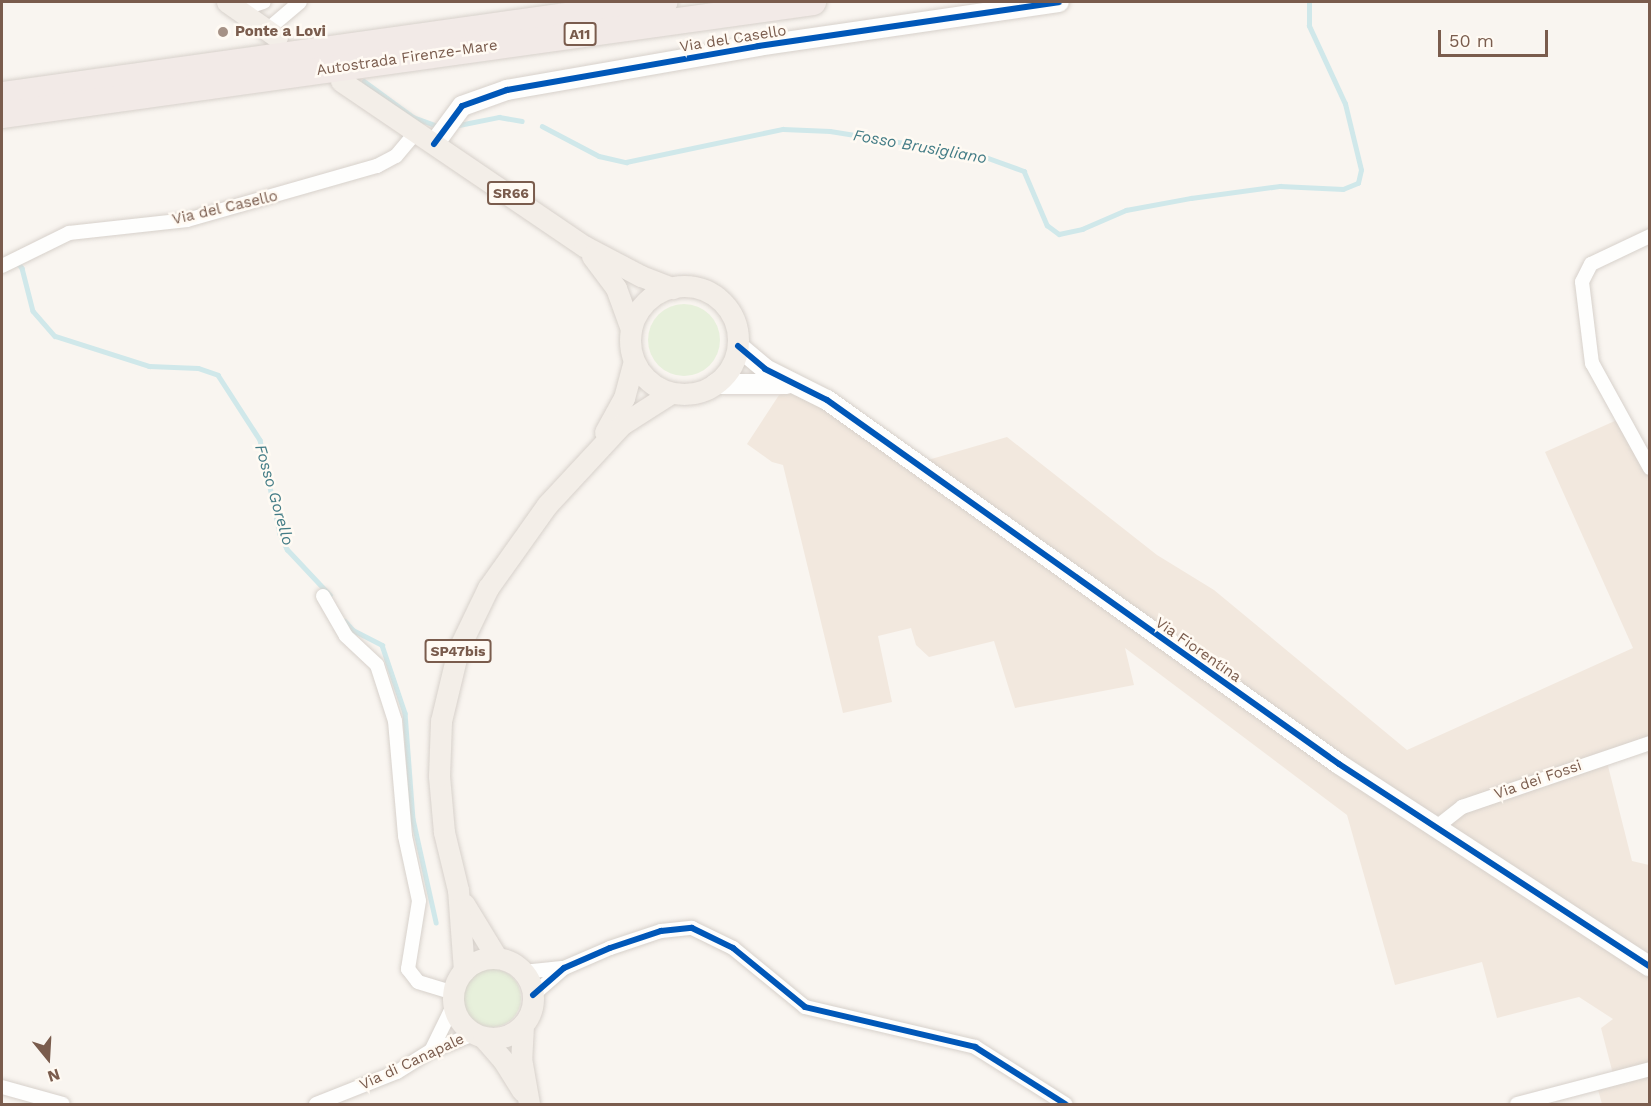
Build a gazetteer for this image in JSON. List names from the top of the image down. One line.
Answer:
{"streets":{"highway":["A11","Autostrada Firenze-Mare"],"main road":["SR66","SP47bis"],"street":["Via del Casello","Via Fiorentina","Via dei Fossi","Via di Canapale"]},"crossings":[["Via del Casello","SR66"],["SR66","Via Fiorentina"],["SR66","SP47bis"],["Via Fiorentina","SP47bis"],["Via Fiorentina","Via dei Fossi"],["SP47bis","Via di Canapale"]],"water":["Fosso Brusigliano","Fosso Gorello"],"places":["Ponte a Lovi"],"scale_bar":"50 m","north":"bottom"}
